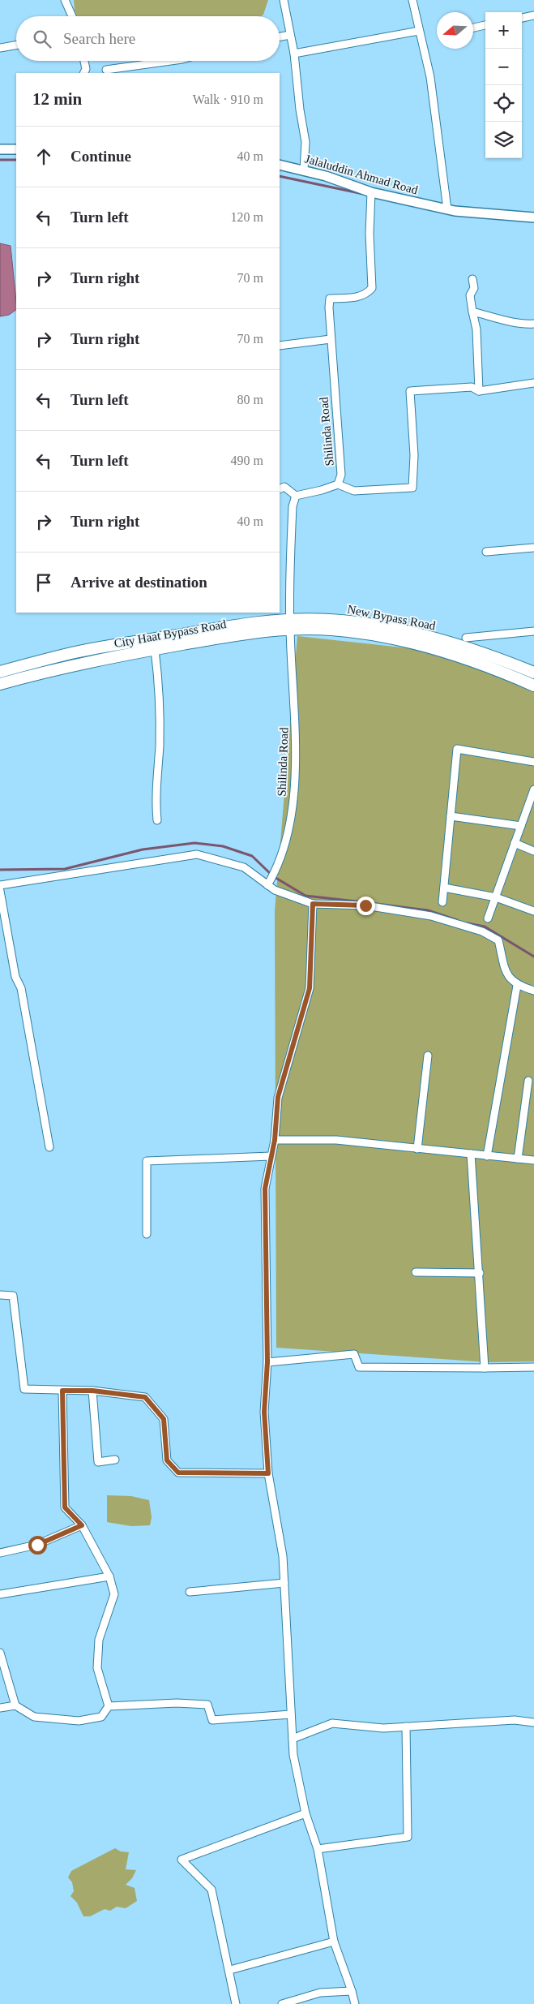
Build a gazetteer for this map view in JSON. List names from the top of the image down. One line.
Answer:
{"streets":{"main road":["New Bypass Road","City Haat Bypass Road"],"street":["Jalaluddin Ahmad Road","Shilinda Road"]},"crossings":[["Jalaluddin Ahmad Road","Shilinda Road"],["Shilinda Road","New Bypass Road"],["Shilinda Road","City Haat Bypass Road"],["New Bypass Road","City Haat Bypass Road"]],"north":"left","page":{"map_buttons":["+","−"],"search":"Search here","heading":["12 min","Walk · 910 m"],"list":[["Continue","40 m"],["Turn left","120 m"],["Turn right","70 m"],["Turn right","70 m"],["Turn left","80 m"],["Turn left","490 m"],["Turn right","40 m"],"Arrive at destination"]}}
